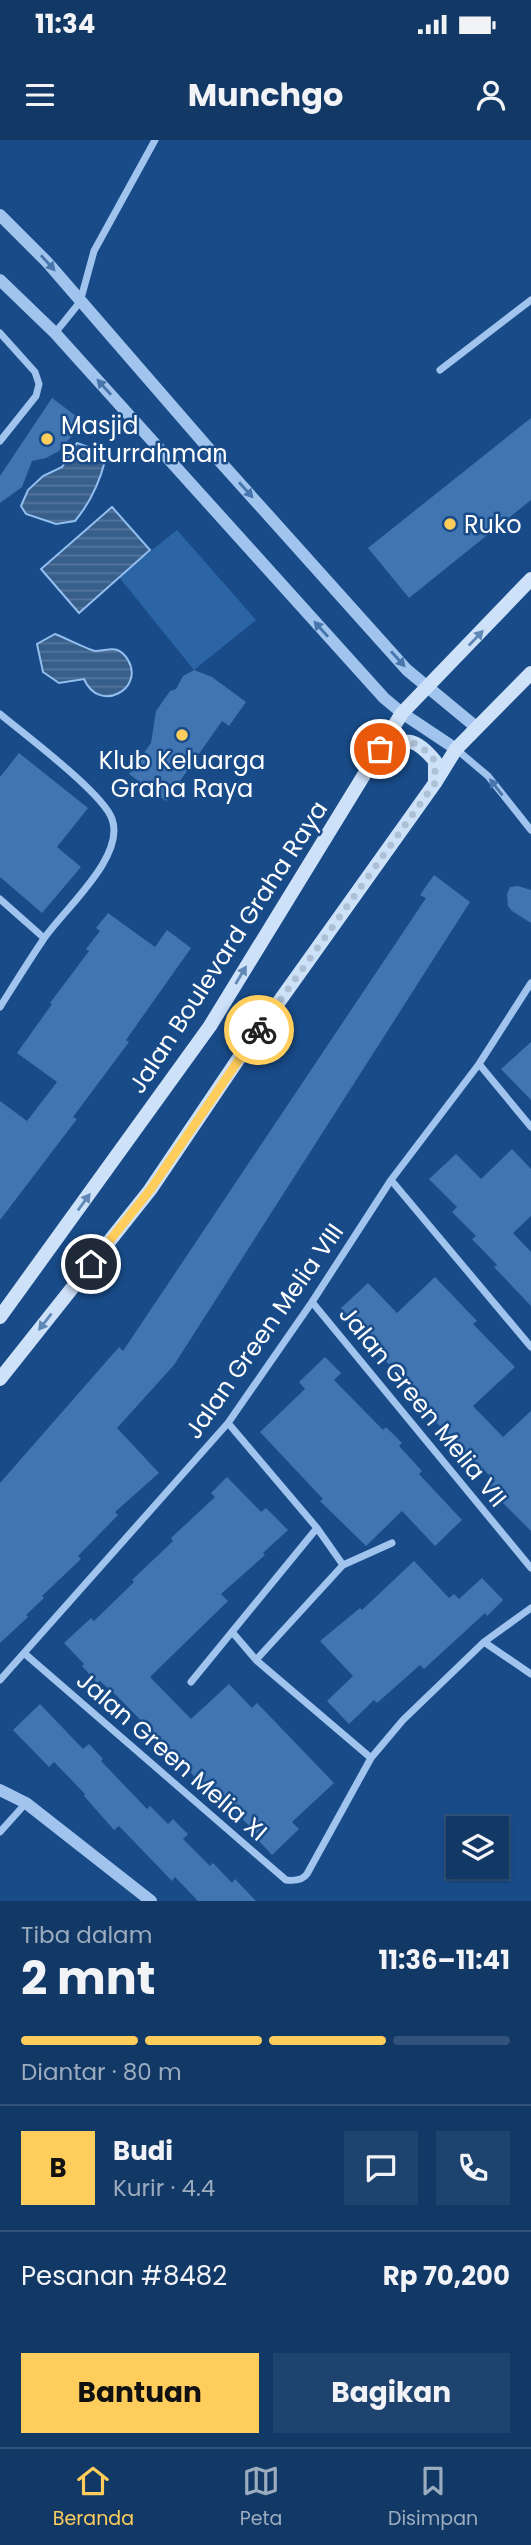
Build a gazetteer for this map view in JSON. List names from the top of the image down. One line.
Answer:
{"streets":{"main road":["Jalan Boulevard Graha Raya"],"street":["Jalan Green Melia VIII","Jalan Green Melia VII","Jalan Green Melia XI"]},"crossings":[["Jalan Green Melia VIII","Jalan Green Melia VII"],["Jalan Green Melia VIII","Jalan Green Melia XI"]],"places":["Masjid Baiturrahman","Ruko","Klub Keluarga Graha Raya"],"page":{"status":"11:34","header":"Munchgo","heading":["2 mnt","Tiba dalam","11:36–11:41"],"panel":["Budi","Kurir · 4.4","Pesanan #8482","Rp 70,200"],"bar":"Diantar · 80 m","round":"B","buttons":["Bantuan","Bagikan"],"tabs":["Beranda","Peta","Disimpan"]}}
